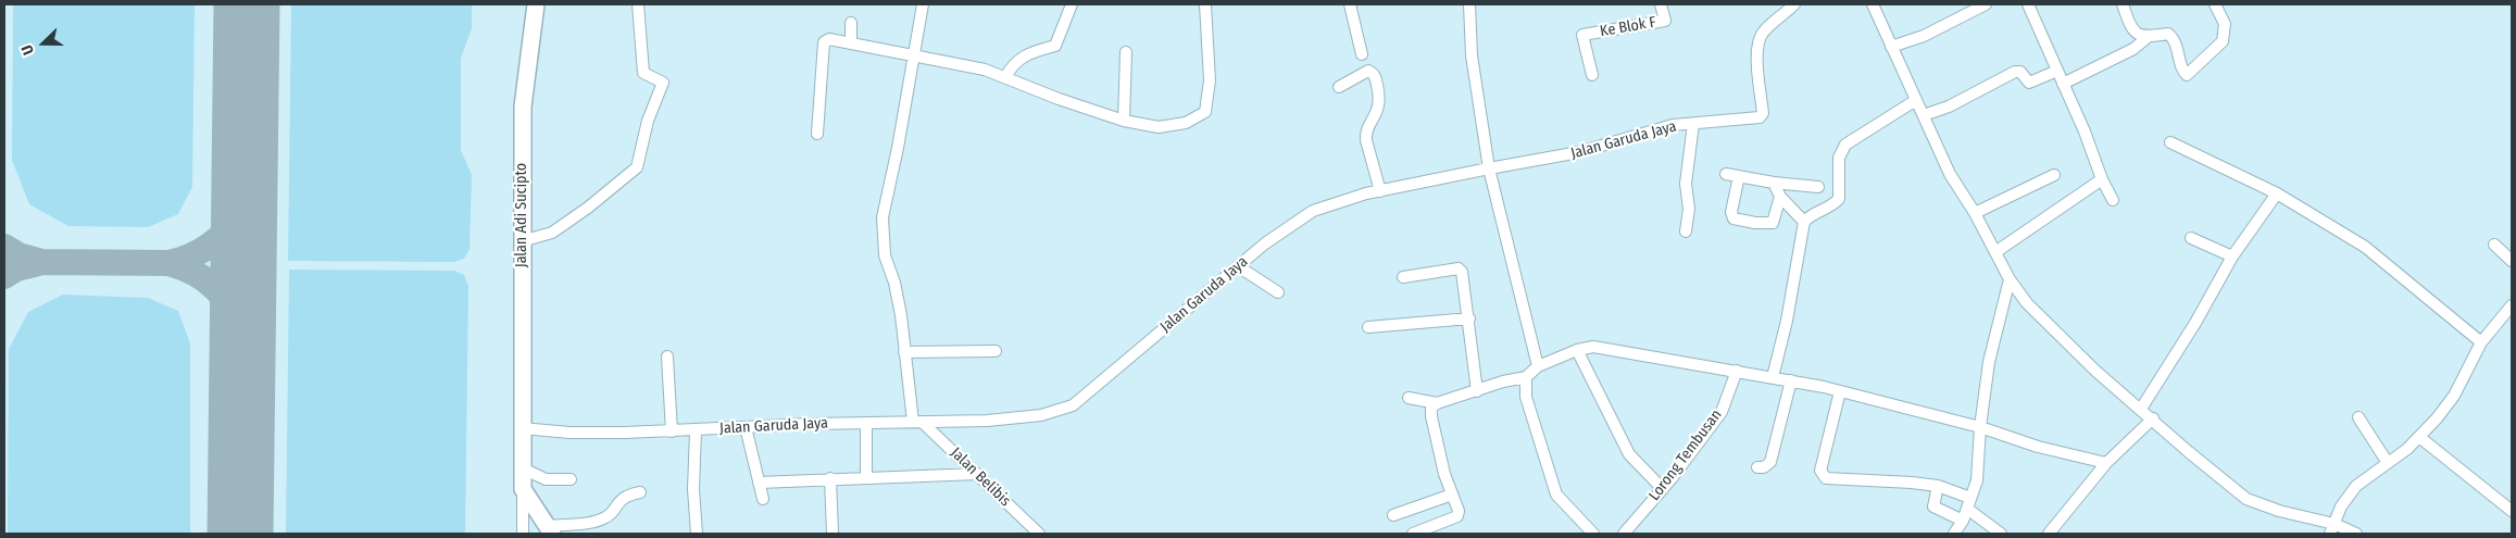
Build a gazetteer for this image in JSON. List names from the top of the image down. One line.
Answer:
{"streets":{"street":["Ke Blok F","Jalan Garuda Jaya","Jalan Adi Sucipto","Lorong Tembusan","Jalan Belibis"]},"crossings":[["Jalan Garuda Jaya","Jalan Adi Sucipto"],["Jalan Garuda Jaya","Jalan Belibis"]],"north":"left"}
